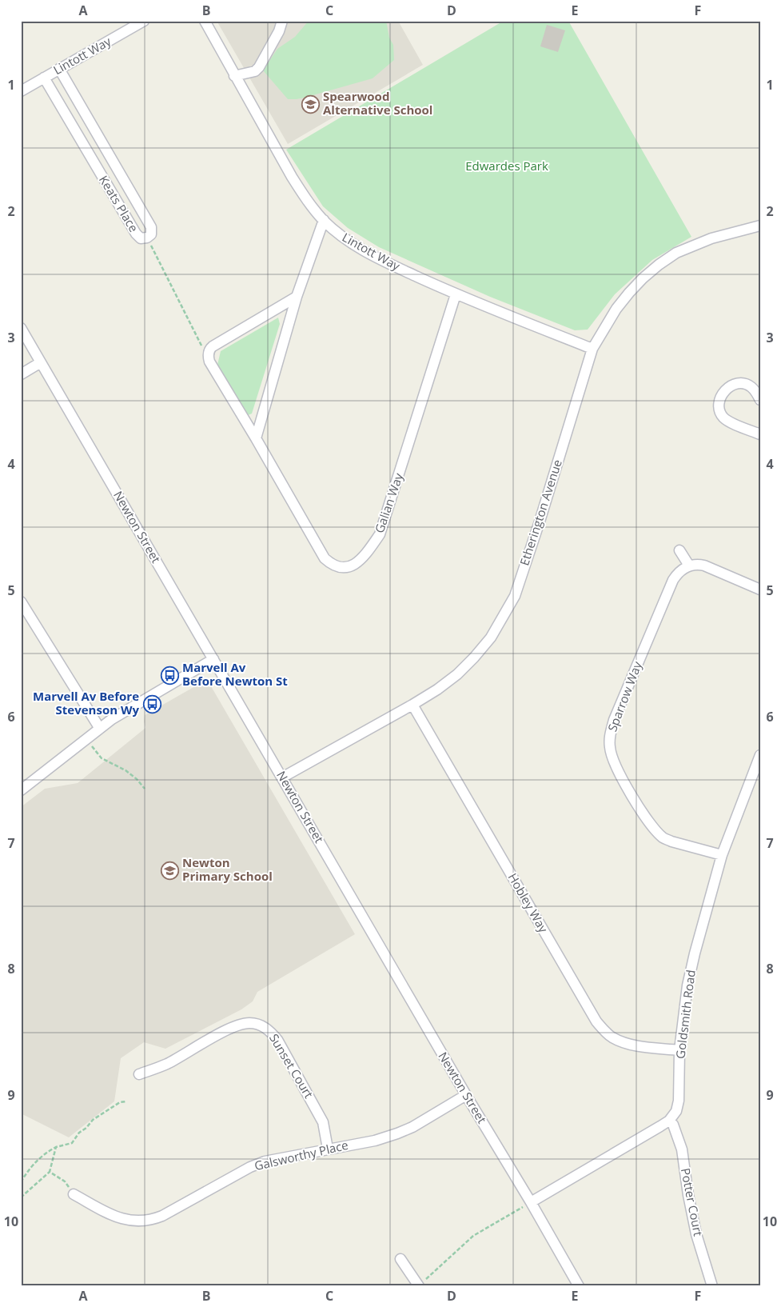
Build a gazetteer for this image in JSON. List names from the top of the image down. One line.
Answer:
{"streets":{"street":["Lintott Way","Keats Place","Galian Way","Etherington Avenue","Newton Street","Sparrow Way","Hobley Way","Goldsmith Road","Sunset Court","Galsworthy Place","Potter Court"]},"crossings":[["Lintott Way","Keats Place"],["Lintott Way","Galian Way"],["Lintott Way","Etherington Avenue"],["Etherington Avenue","Newton Street"],["Etherington Avenue","Hobley Way"],["Newton Street","Goldsmith Road"],["Newton Street","Galsworthy Place"],["Sparrow Way","Goldsmith Road"],["Hobley Way","Goldsmith Road"],["Goldsmith Road","Potter Court"],["Sunset Court","Galsworthy Place"]],"parks":["Edwardes Park"],"places":{"school or university":["Spearwood Alternative School","Newton Primary School"],"bus stop":["Marvell Av Before Newton St","Marvell Av Before Stevenson Wy"]},"grid":{"columns":["A","B","C","D","E","F"],"rows":["1","2","3","4","5","6","7","8","9","10"]}}
